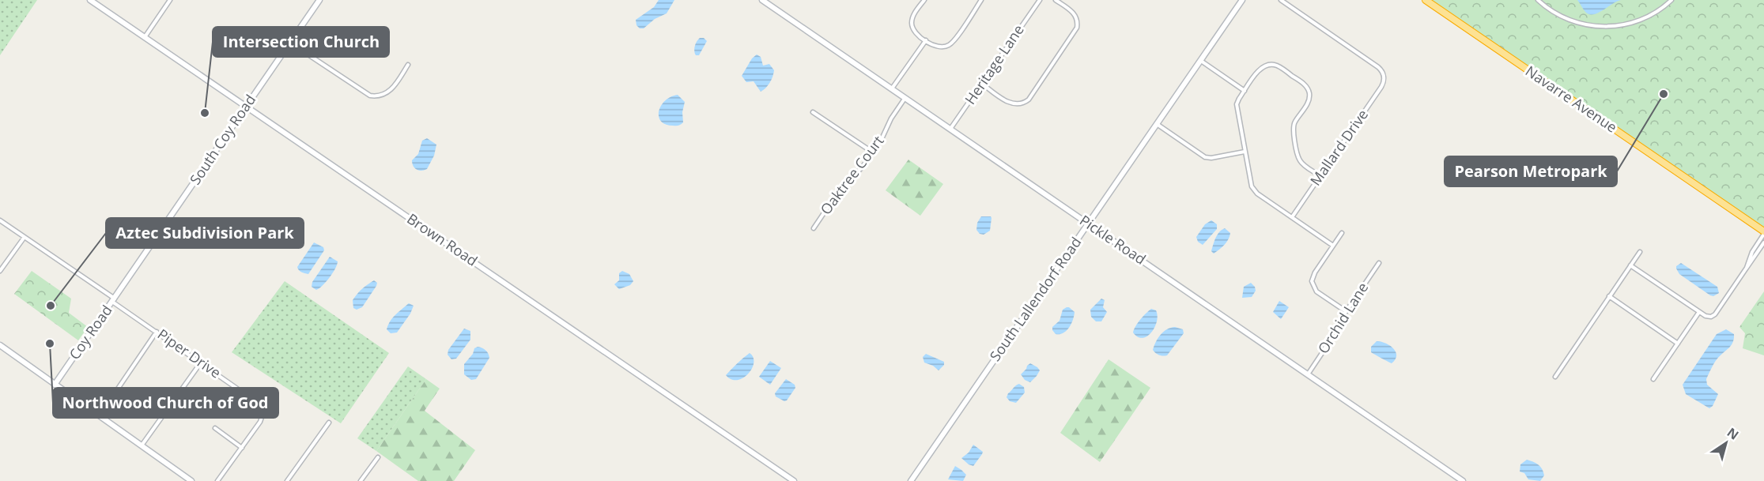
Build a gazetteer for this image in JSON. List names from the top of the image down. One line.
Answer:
{"streets":{"highway":["Navarre Avenue"],"street":["Heritage Lane","South Coy Road","Mallard Drive","Oaktree Court","Brown Road","Pickle Road","South Lallendorf Road","Orchid Lane","Coy Road","Piper Drive"]},"crossings":[["Heritage Lane","Pickle Road"],["South Coy Road","Brown Road"],["South Coy Road","Coy Road"],["Oaktree Court","Pickle Road"],["Pickle Road","South Lallendorf Road"],["Pickle Road","Orchid Lane"],["Coy Road","Piper Drive"]],"places":["Pearson Metropark","Intersection Church","Aztec Subdivision Park","Northwood Church of God"],"north":"top right"}
